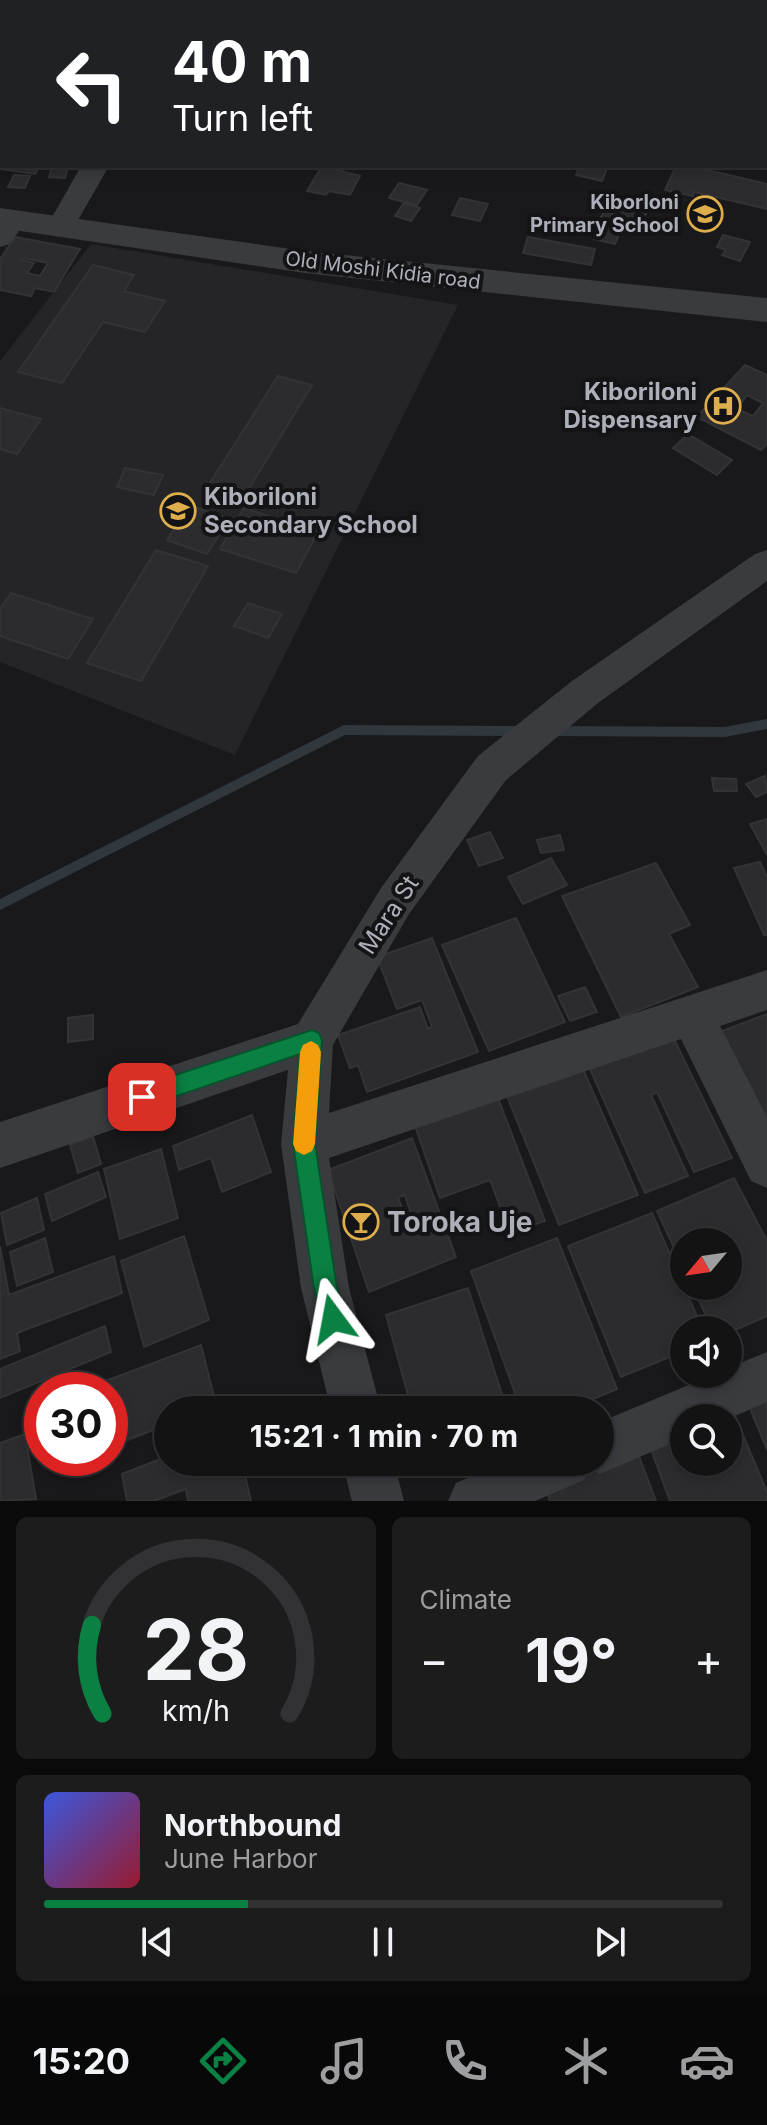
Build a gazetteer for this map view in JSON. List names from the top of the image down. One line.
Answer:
{"streets":{"street":["Old Moshi Kidia road","Mara St"]},"places":{"school or university":["Kiborloni Primary School","Kiboriloni Secondary School"],"hospital":["Kiboriloni Dispensary"],"bar":["Toroka Uje"]},"north":"bottom left","page":{"turn":["40 m","Turn left"],"limit":"30","trip":"15:21 · 1 min · 70 m","tile":"Climate","heat":["−","19°","+"],"song":["Northbound","June Harbor"],"tabs":"15:20","gauge":["28","km/h"]}}
